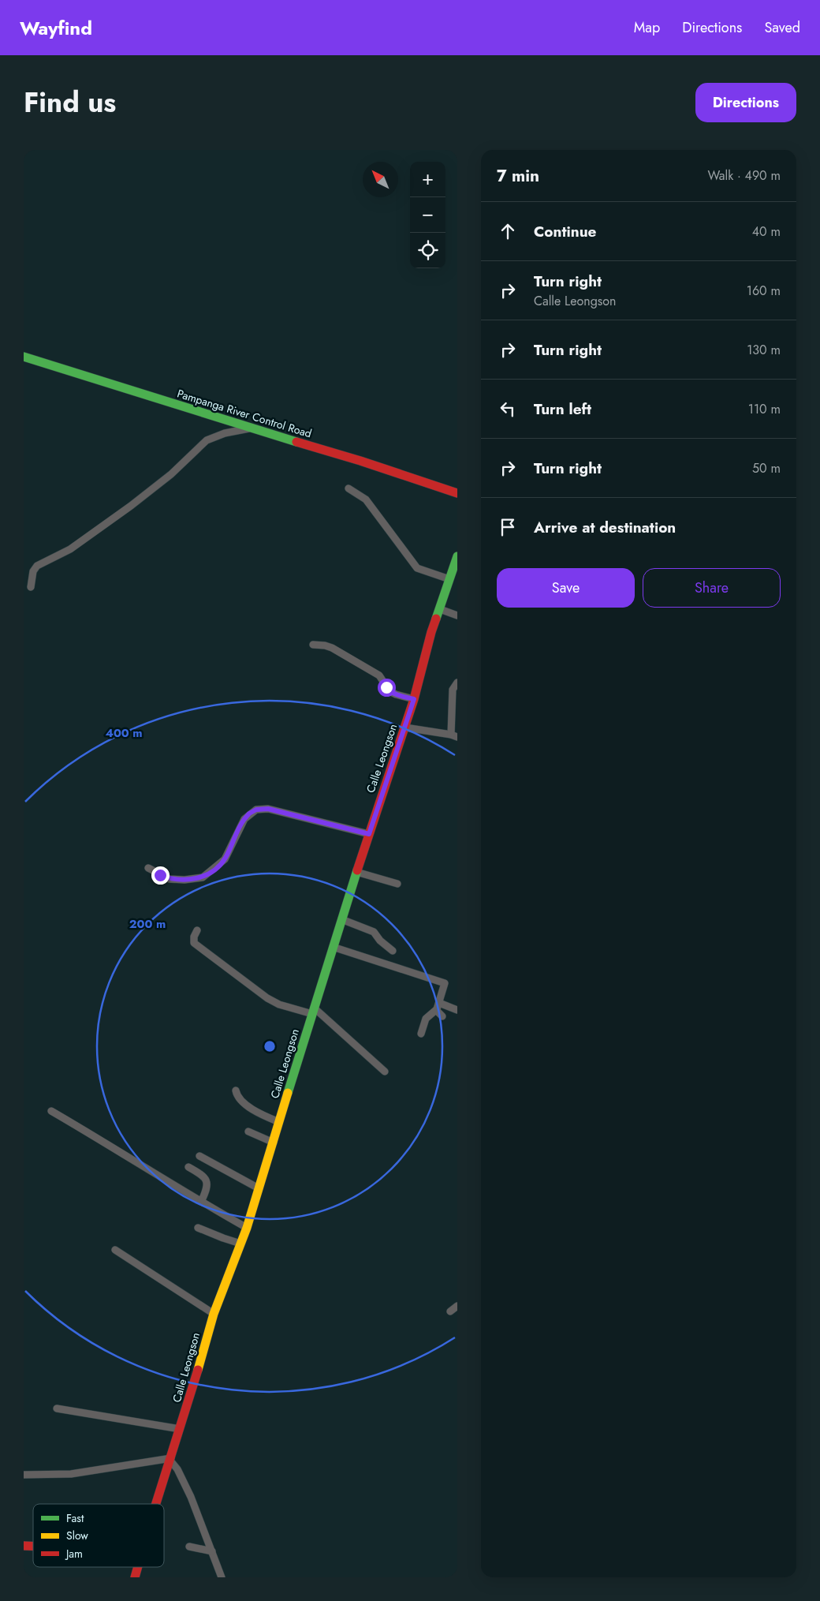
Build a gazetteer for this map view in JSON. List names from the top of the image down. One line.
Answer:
{"streets":{"main road":["Pampanga River Control Road","Calle Leongson"]},"legend":["Fast","Slow","Jam"],"north":"top left","page":{"header":"Wayfind","nav":["Map","Directions","Saved"],"title":"Find us","buttons":["Directions",["Save","Share"]],"heading":["7 min","Walk · 490 m"],"map_buttons":["+","−"],"list":[["Continue","40 m"],["Turn right","Calle Leongson","160 m"],["Turn right","130 m"],["Turn left","110 m"],["Turn right","50 m"],"Arrive at destination"]},"rings":["400 m","200 m"]}
